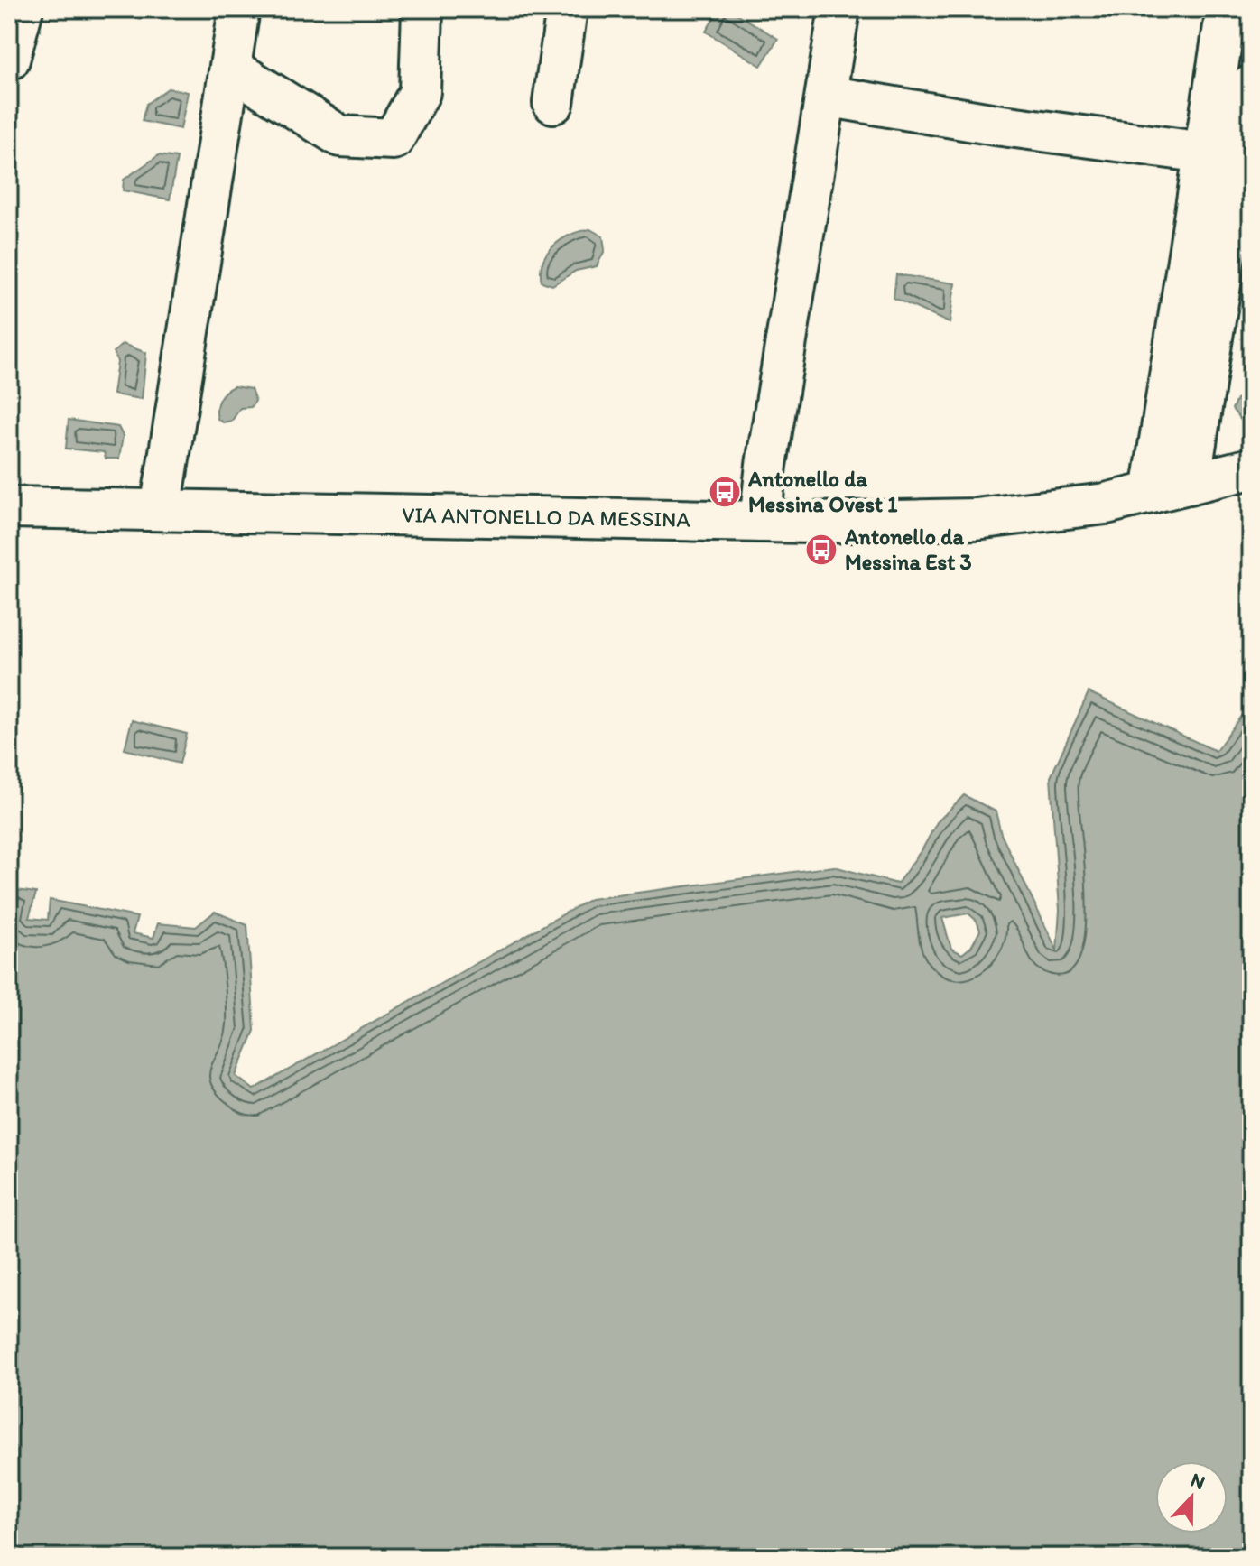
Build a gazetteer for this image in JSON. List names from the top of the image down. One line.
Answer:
{"streets":{"main road":["VIA ANTONELLO DA MESSINA"]},"places":{"bus stop":["Antonello da Messina Ovest 1","Antonello da Messina Est 3"]},"north":"top"}
